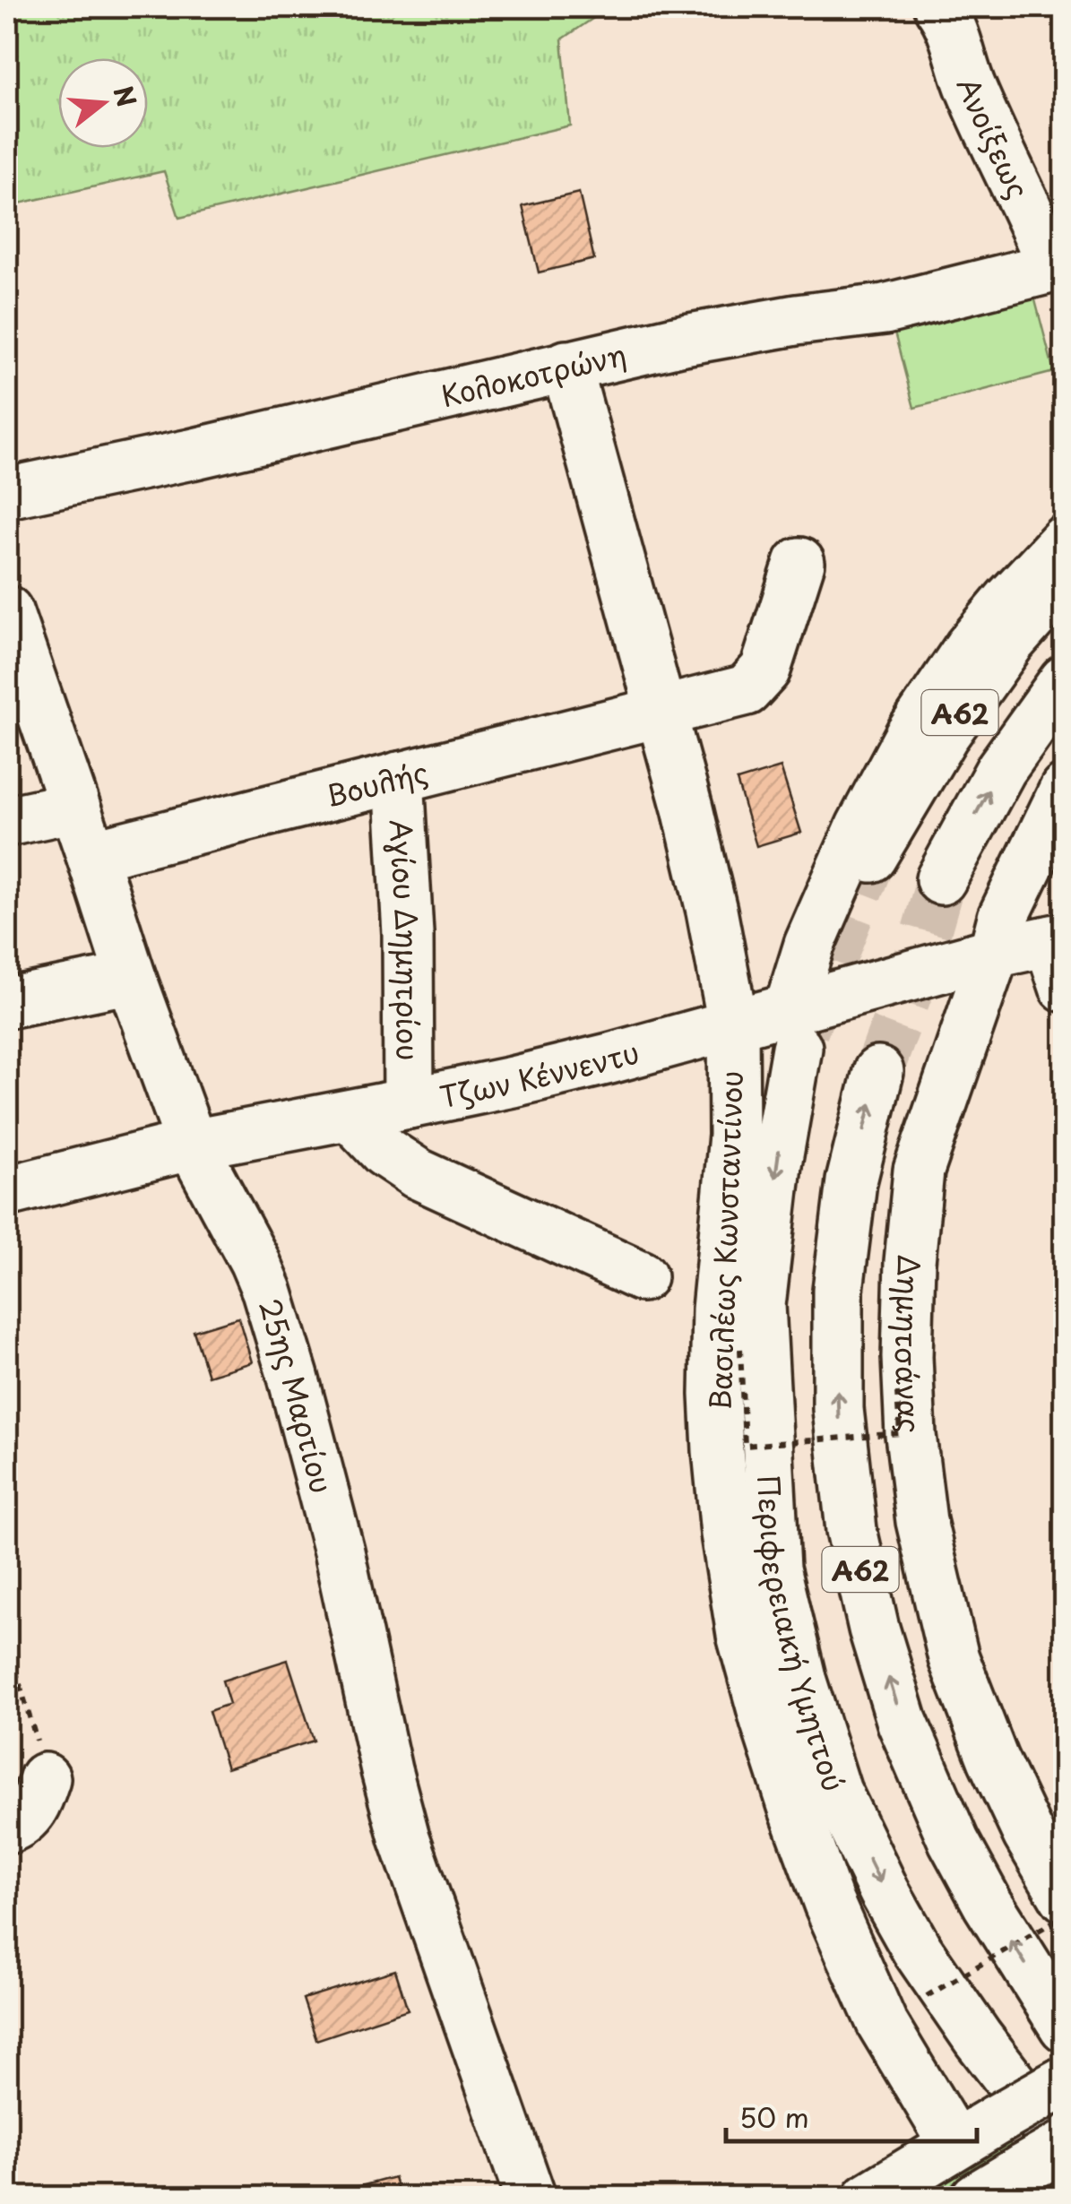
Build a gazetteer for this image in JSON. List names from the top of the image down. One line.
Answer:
{"streets":{"main road":["Ανοίξεως","Κολοκοτρώνη","Α62","Βουλής","Αγίου Δημητρίου","Τζων Κέννεντυ","Βασιλέως Κωνσταντίνου","Δημητσάνας","25ης Μαρτίου","Περιφερειακή Υμηττού"]},"crossings":[["Ανοίξεως","Κολοκοτρώνη"],["Κολοκοτρώνη","Βασιλέως Κωνσταντίνου"],["Βουλής","Αγίου Δημητρίου"],["Βουλής","Βασιλέως Κωνσταντίνου"],["Βουλής","25ης Μαρτίου"],["Αγίου Δημητρίου","Τζων Κέννεντυ"],["Τζων Κέννεντυ","Βασιλέως Κωνσταντίνου"],["Τζων Κέννεντυ","Δημητσάνας"],["Τζων Κέννεντυ","25ης Μαρτίου"],["Τζων Κέννεντυ","Περιφερειακή Υμηττού"]],"scale_bar":"50 m","north":"right"}
